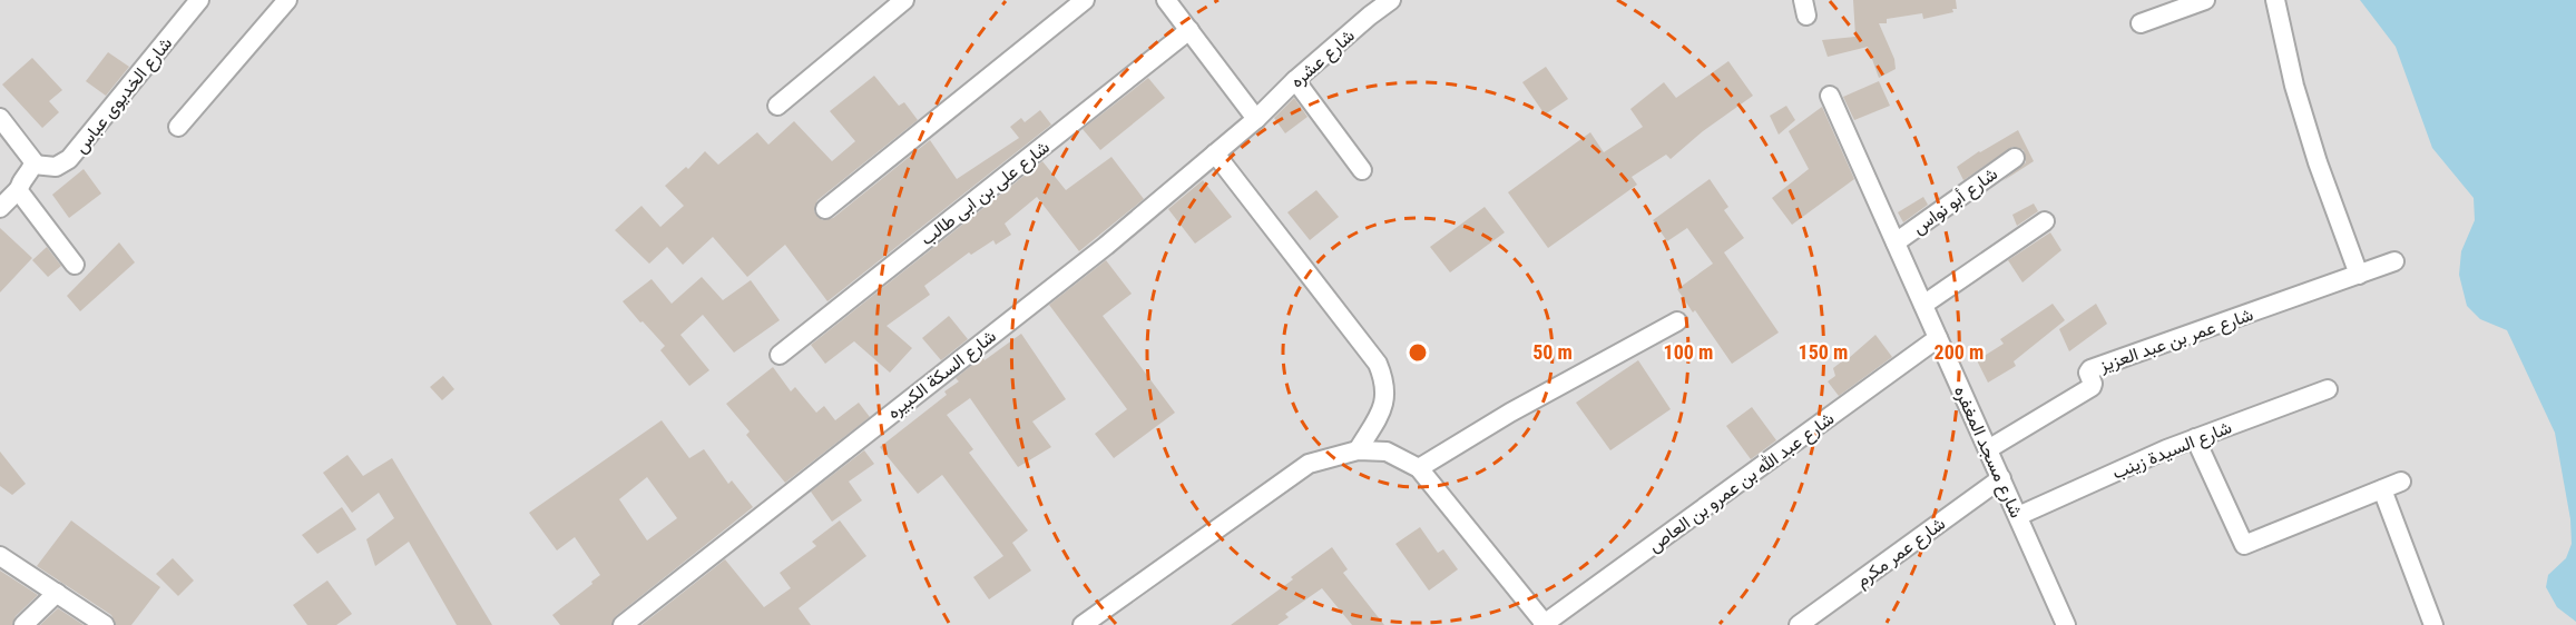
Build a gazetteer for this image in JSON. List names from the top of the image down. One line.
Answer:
{"streets":{"street":["شارع عشره","شارع الخديوى عباس","شارع على بن ابى طالب","شارع أبو نواس","شارع عمر بن عبد العزيز","شارع السكة الكبيره","شارع السيدة زينب","شارع مسجد المغفره","شارع عبد الله بن عمرو بن العاص","شارع عمر مكرم"]},"crossings":[["شارع عشره","شارع السكة الكبيره"],["شارع أبو نواس","شارع مسجد المغفره"],["شارع عمر بن عبد العزيز","شارع مسجد المغفره"],["شارع السيدة زينب","شارع مسجد المغفره"],["شارع مسجد المغفره","شارع عبد الله بن عمرو بن العاص"],["شارع مسجد المغفره","شارع عمر مكرم"]],"rings":["50 m","100 m","150 m","200 m"]}
